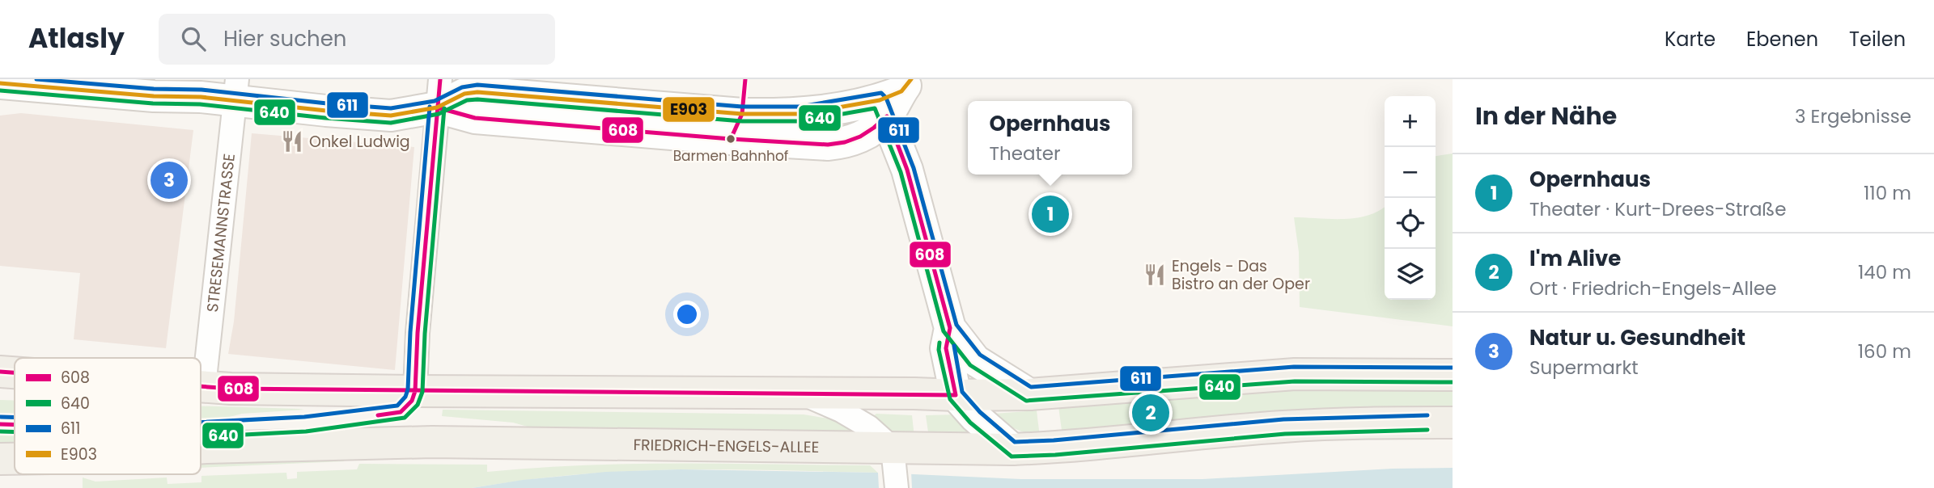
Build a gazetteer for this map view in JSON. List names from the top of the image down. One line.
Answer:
{"streets":{"main road":["FRIEDRICH-ENGELS-ALLEE"],"street":["STRESEMANNSTRASSE"]},"places":{"other":["Barmen Bahnhof"],"restaurant":["Onkel Ludwig","Engels - Das Bistro an der Oper"]},"lines":["transit line 608","transit line 611","transit line E903","transit line 640"],"legend":["608","640","611","E903"],"page":{"header":"Atlasly","search":"Hier suchen","nav":["Karte","Ebenen","Teilen"],"heading":["In der Nähe","3 Ergebnisse"],"map_buttons":["+","−"],"popup":["Opernhaus","Theater"],"list":[{"mark":"1","name":"Opernhaus","note":"Theater · Kurt-Drees-Straße","value":"110 m"},{"mark":"2","name":"I'm Alive","note":"Ort · Friedrich-Engels-Allee","value":"140 m"},{"mark":"3","name":"Natur u. Gesundheit","note":"Supermarkt","value":"160 m"}],"pins":["3","1","2"]}}
